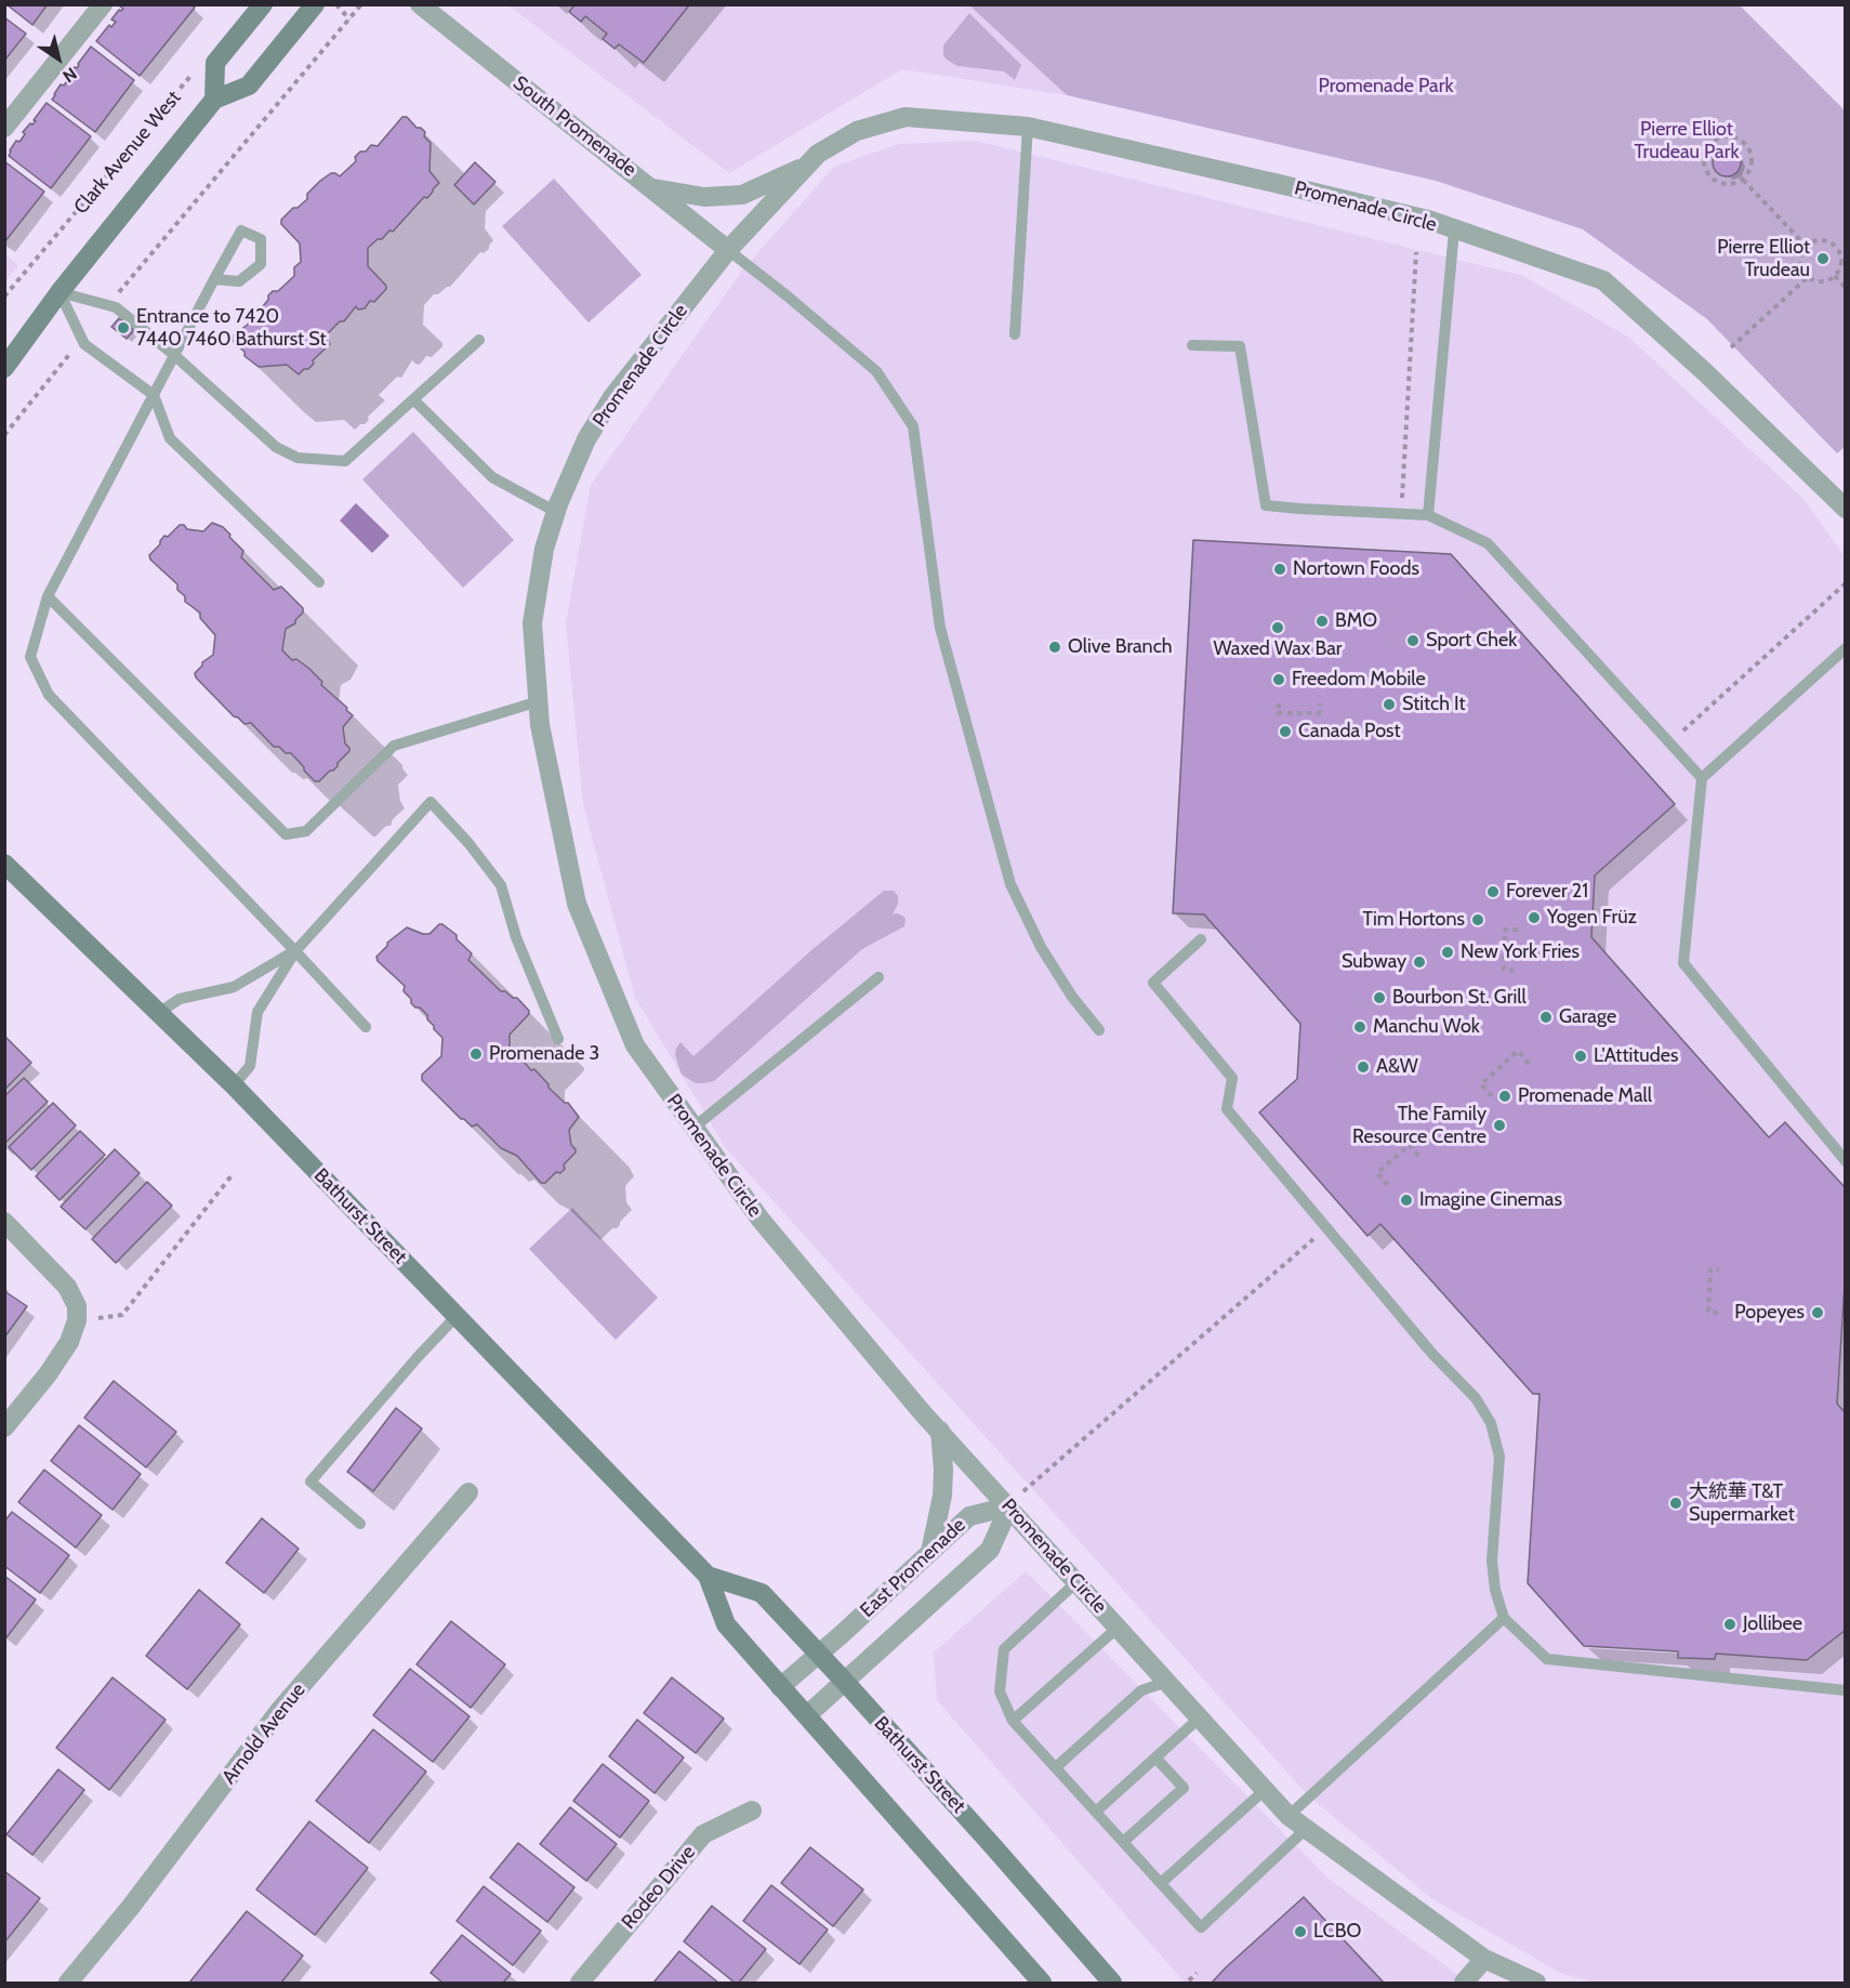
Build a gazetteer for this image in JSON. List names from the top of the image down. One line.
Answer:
{"streets":{"main road":["Clark Avenue West","Bathurst Street"],"street":["South Promenade","Promenade Circle","East Promenade","Arnold Avenue","Rodeo Drive"]},"crossings":[["South Promenade","Promenade Circle"],["Promenade Circle","East Promenade"],["Bathurst Street","East Promenade"]],"parks":["Promenade Park","Pierre Elliot Trudeau Park"],"places":["Pierre Elliot Trudeau","Entrance to 7420 7440 7460 Bathurst St","Nortown Foods","BMO","Waxed Wax Bar","Sport Chek","Olive Branch","Freedom Mobile","Stitch It","Canada Post","Forever 21","Yogen Früz","Tim Hortons","New York Fries","Subway","Bourbon St. Grill","Garage","Manchu Wok","Promenade 3","L'Attitudes","A&W","Promenade Mall","The Family Resource Centre","Imagine Cinemas","Popeyes","大統華 T&T Supermarket","Jollibee","LCBO"],"north":"bottom right"}
